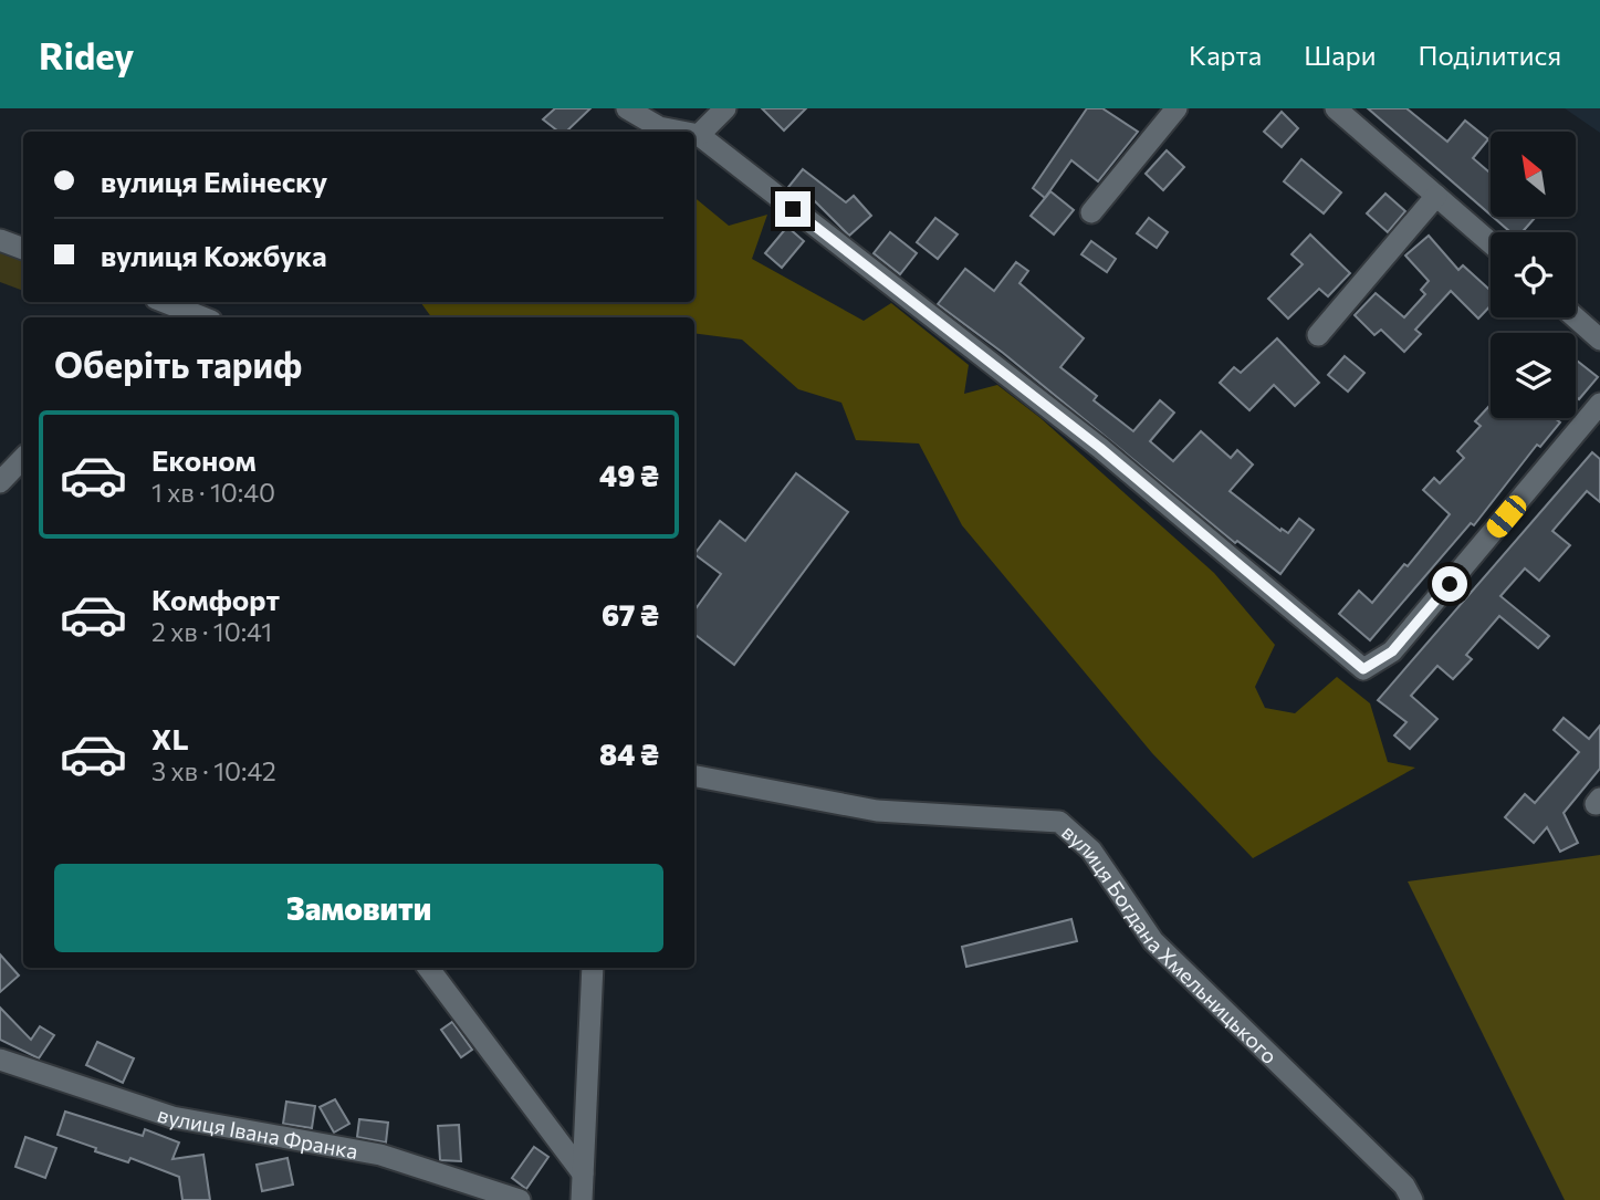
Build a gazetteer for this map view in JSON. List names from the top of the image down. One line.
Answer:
{"streets":{"street":["вулиця Богдана Хмельницького","вулиця Івана Франка"]},"north":"top left","page":{"header":"Ridey","nav":["Карта","Шари","Поділитися"],"banner":["вулиця Емінеску","вулиця Кожбука"],"heading":"Оберіть тариф","list":[{"name":"Економ","note":"1 хв · 10:40","value":"49 ₴"},{"name":"Комфорт","note":"2 хв · 10:41","value":"67 ₴"},{"name":"XL","note":"3 хв · 10:42","value":"84 ₴"}],"buttons":"Замовити"}}
